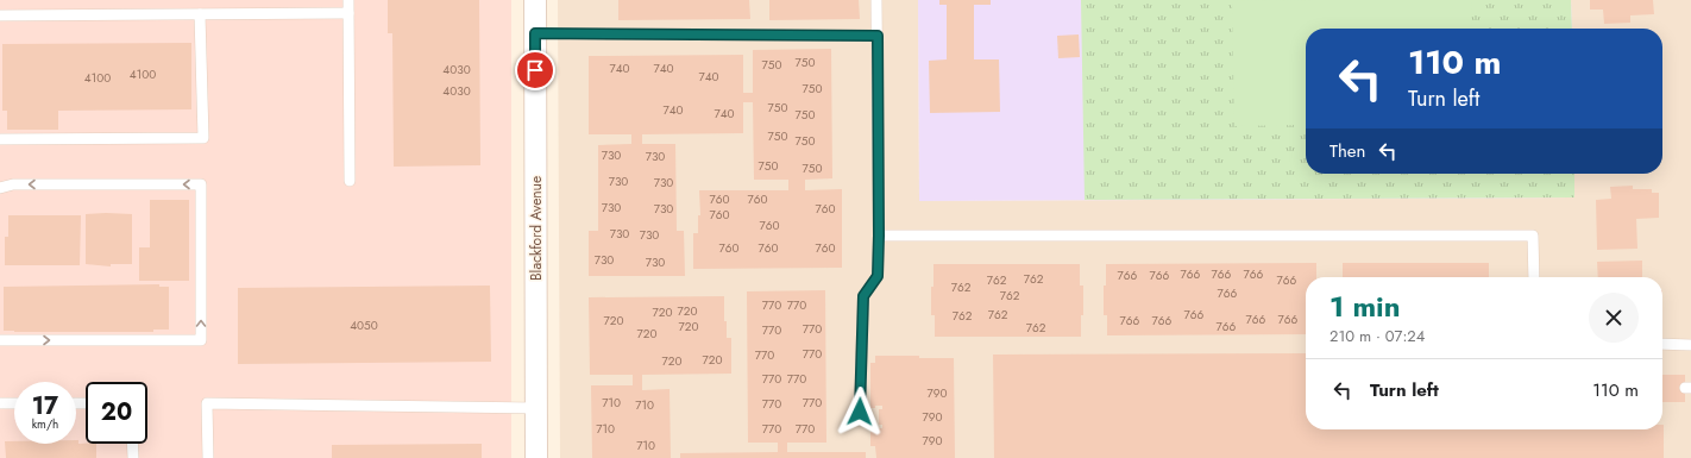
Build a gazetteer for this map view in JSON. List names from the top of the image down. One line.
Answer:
{"streets":{"street":["Blackford Avenue"]},"house_numbers":["750","750","740","740","4030","4100","740","4100","750","4030","750","740","740","750","750","750","730","730","750","750","730","730","760","760","730","730","760","760","760","730","730","760","760","760","730","730","766","766","766","766","766","762","762","766","762","766","762","770","770","720","720","762","766","762","766","766","720","766","766","4050","720","766","762","770","770","720","770","770","720","720","770","770","790","710","770","770","710","790","710","770","770","790","710"],"page":{"turn":["110 m","Turn left"],"then":"Then","heading":["1 min","210 m · 07:24"],"list":[{"name":"Turn left","value":"110 m"}],"speed":"17 km/h","limit":"20"}}
